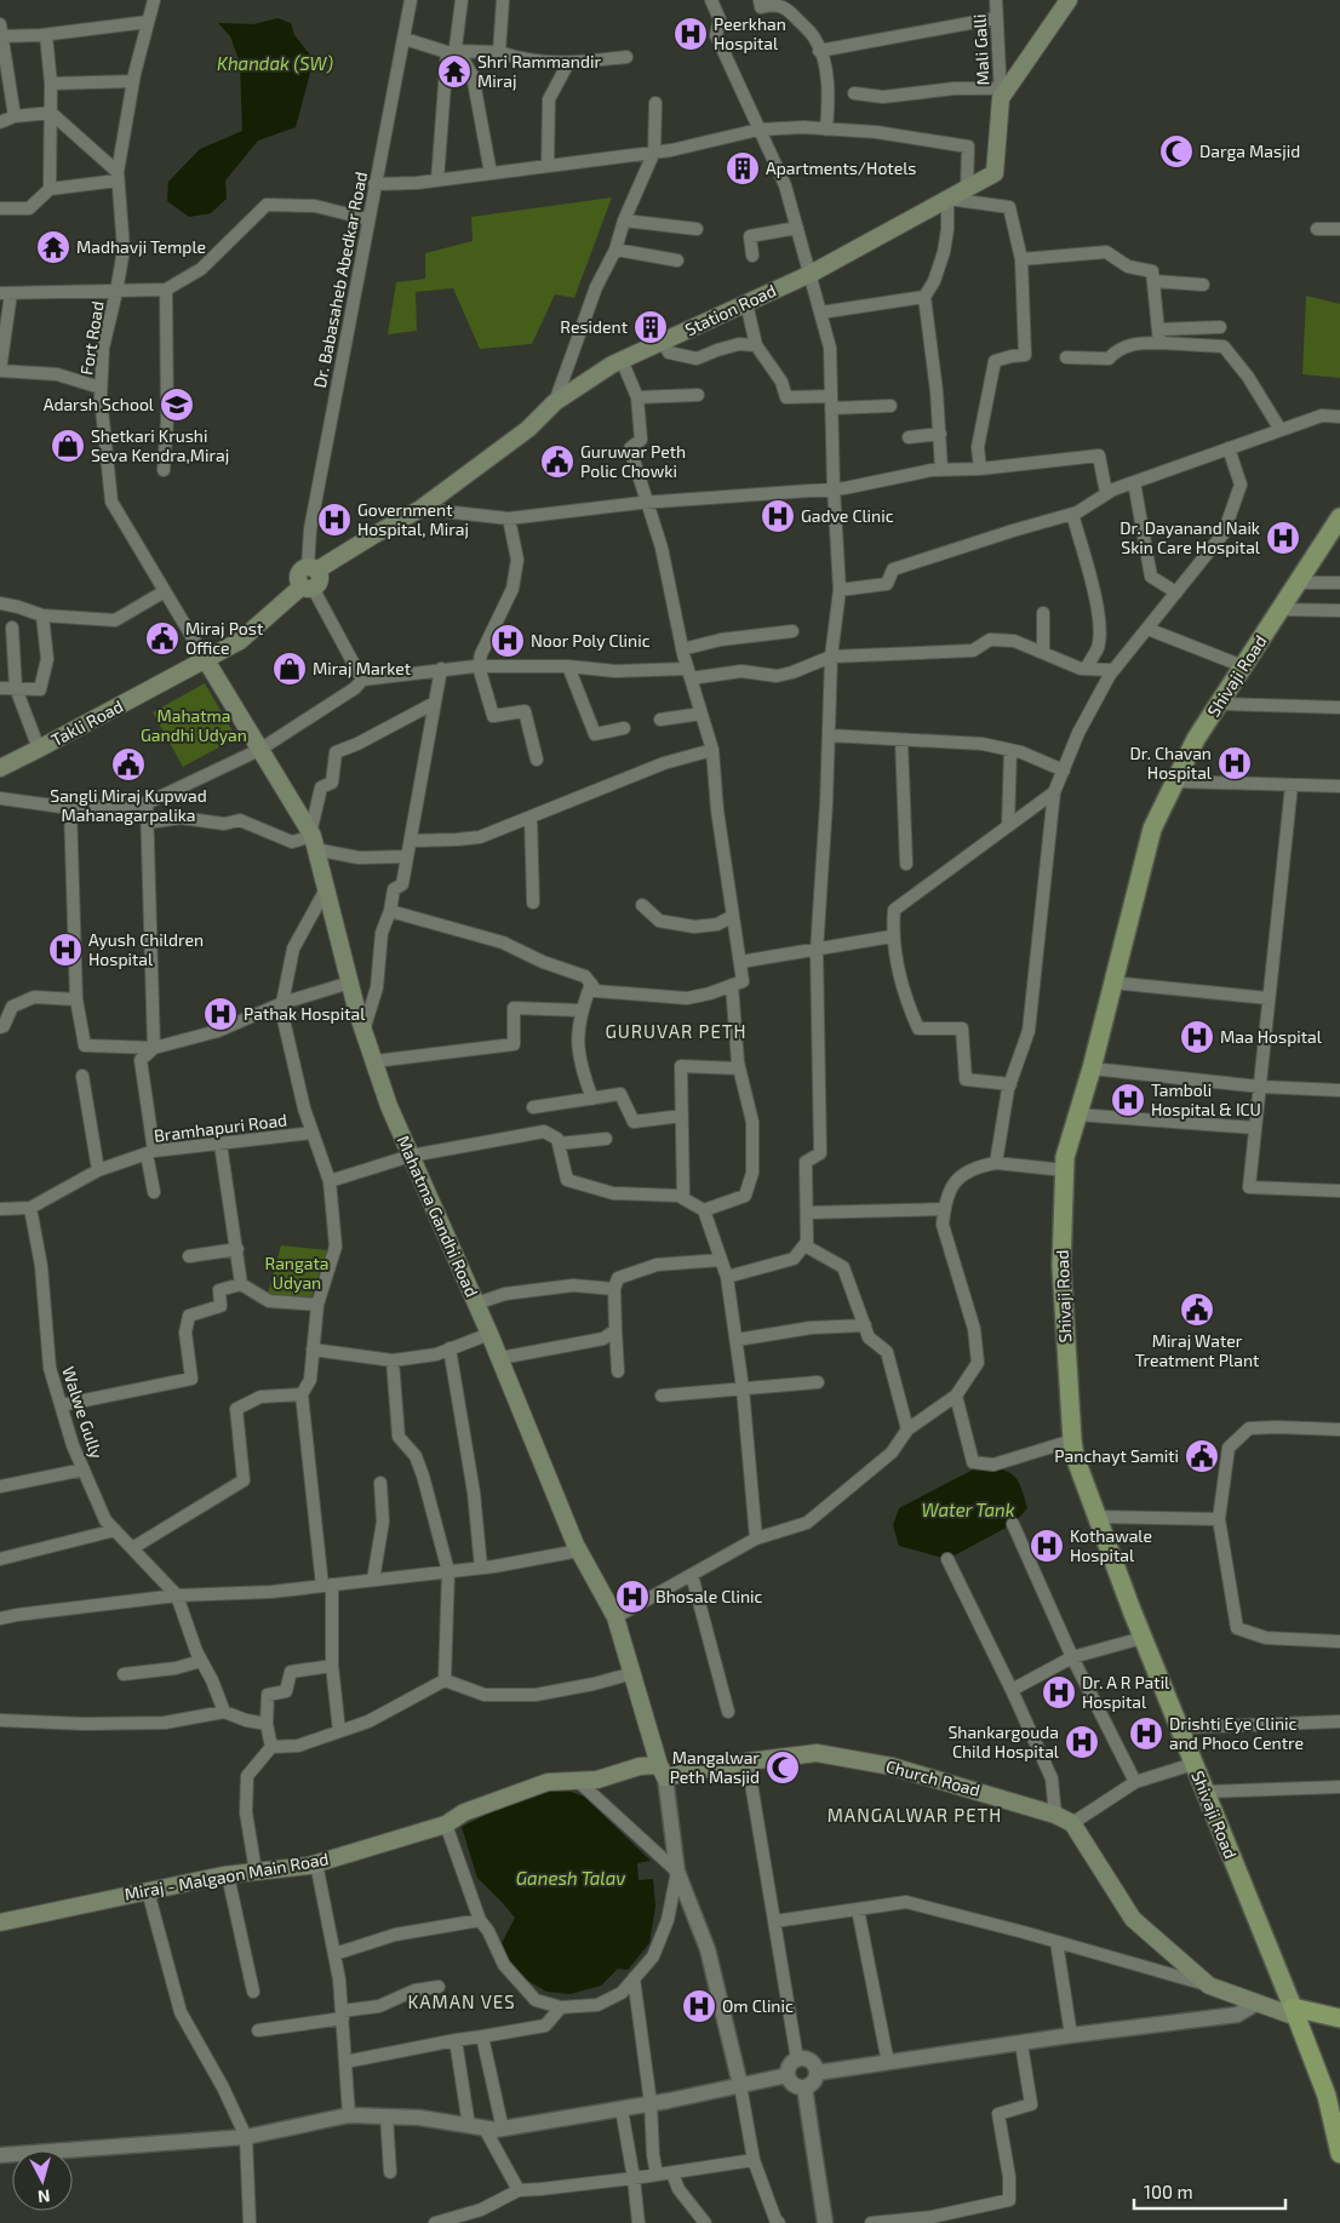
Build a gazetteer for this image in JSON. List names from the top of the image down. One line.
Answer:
{"streets":{"main road":["Station Road","Shivaji Road","Takli Road","Mahatma Gandhi Road","Church Road","Miraj - Malgaon Main Road"],"street":["Mali Galli","Dr. Babasaheb Abedkar Road","Fort Road","Bramhapuri Road","Walwe Gully"]},"crossings":[["Mali Galli","Station Road"],["Dr. Babasaheb Abedkar Road","Station Road"],["Dr. Babasaheb Abedkar Road","Takli Road"],["Station Road","Takli Road"],["Fort Road","Takli Road"],["Fort Road","Mahatma Gandhi Road"],["Takli Road","Mahatma Gandhi Road"],["Bramhapuri Road","Walwe Gully"],["Mahatma Gandhi Road","Church Road"],["Mahatma Gandhi Road","Miraj - Malgaon Main Road"],["Church Road","Miraj - Malgaon Main Road"]],"districts":["GURUVAR PETH","MANGALWAR PETH","KAMAN VES"],"water":["Khandak (SW)","Water Tank","Ganesh Talav"],"parks":["Mahatma Gandhi Udyan","Rangata Udyan"],"places":{"hospital":["Peerkhan Hospital","Gadve Clinic","Government Hospital, Miraj","Dr. Dayanand Naik Skin Care Hospital","Noor Poly Clinic","Dr. Chavan Hospital","Ayush Children Hospital","Pathak Hospital","Maa Hospital","Tamboli Hospital & ICU","Kothawale Hospital","Bhosale Clinic","Dr. A R Patil Hospital","Drishti Eye Clinic and Phoco Centre","Shankargouda Child Hospital","Om Clinic"],"temple":["Shri Rammandir Miraj","Madhavji Temple"],"mosque":["Darga Masjid","Mangalwar Peth Masjid"],"building":["Apartments/Hotels","Resident"],"school or university":["Adarsh School"],"shop":["Shetkari Krushi Seva Kendra,Miraj","Miraj Market"],"public building":["Guruwar Peth Polic Chowki","Miraj Post Office","Sangli Miraj Kupwad Mahanagarpalika","Miraj Water Treatment Plant","Panchayt Samiti"]},"scale_bar":"100 m","north":"bottom"}
